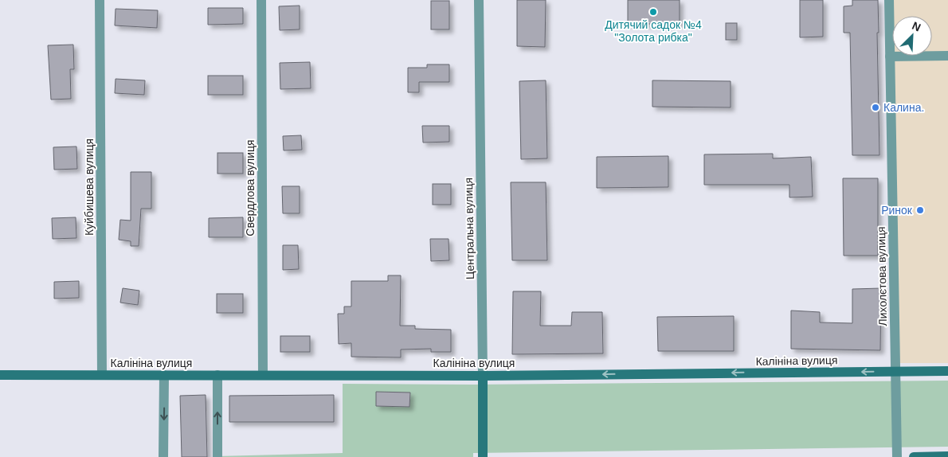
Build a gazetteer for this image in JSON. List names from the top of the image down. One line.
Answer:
{"streets":{"main road":["Центральна вулиця","Калініна вулиця"],"street":["Куйбишева вулиця","Свердлова вулиця","Лихолєтова вулиця"]},"crossings":[["Куйбишева вулиця","Калініна вулиця"],["Свердлова вулиця","Калініна вулиця"],["Центральна вулиця","Калініна вулиця"],["Лихолєтова вулиця","Калініна вулиця"]],"one_way":["Калініна вулиця"],"places":["Дитячий садок №4 \"Золота рибка\"","Калина.","Ринок"],"north":"top right"}
